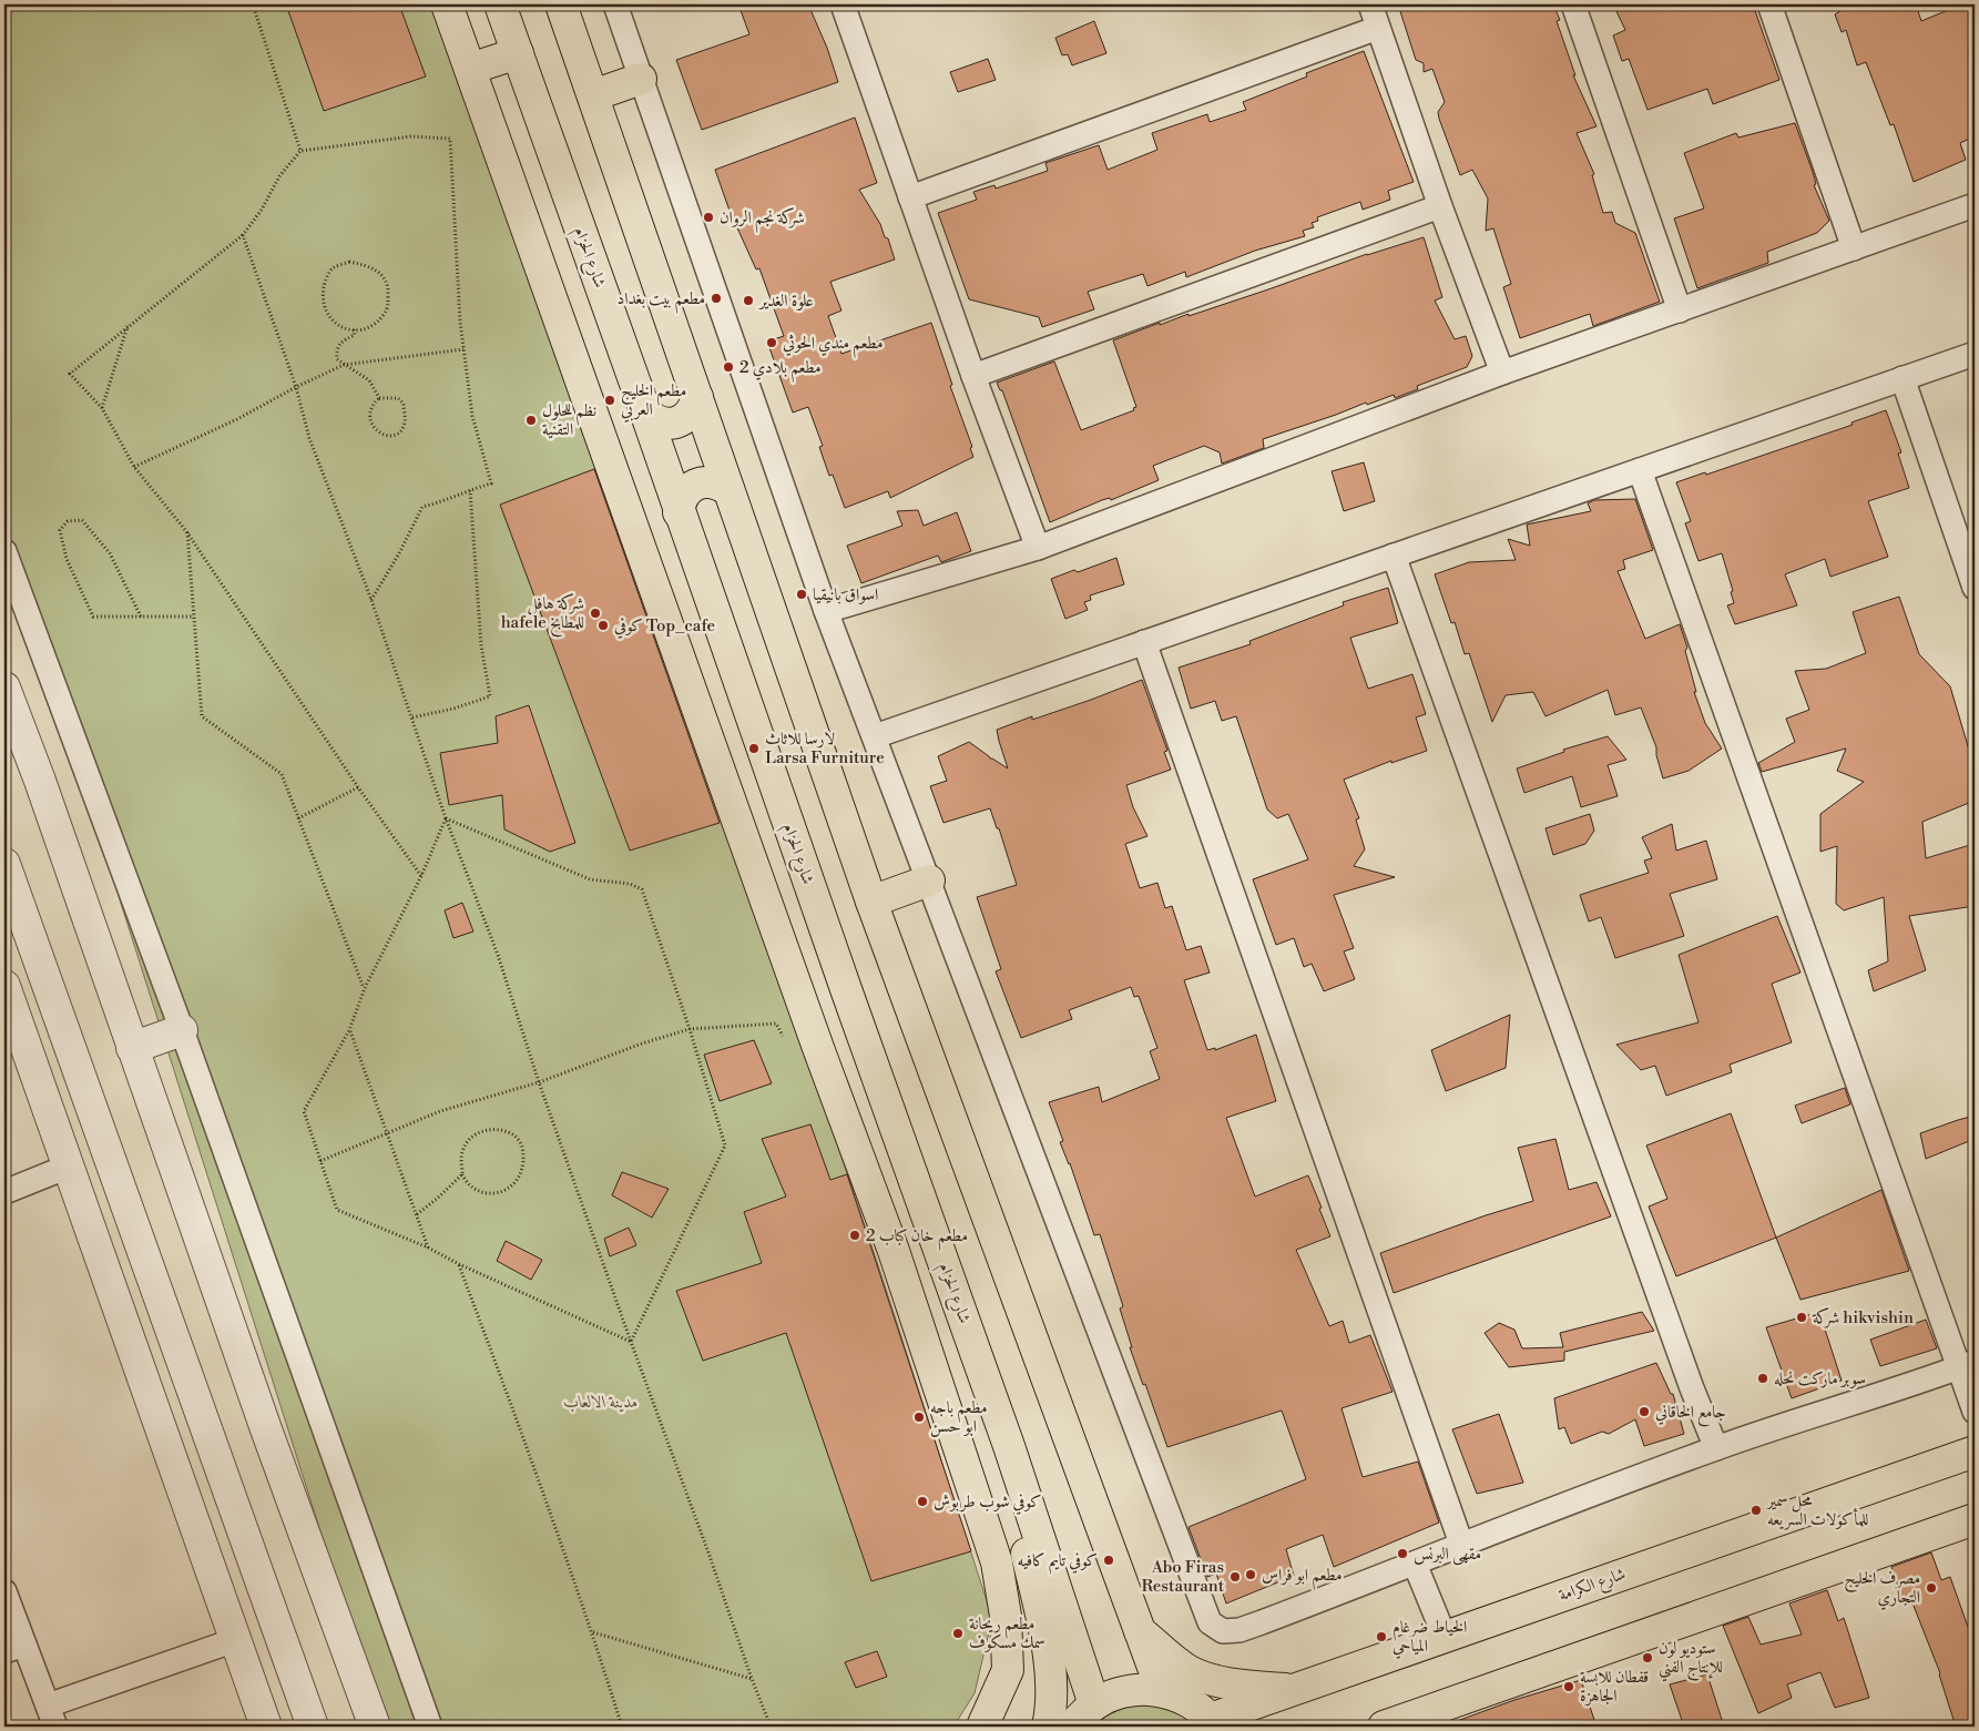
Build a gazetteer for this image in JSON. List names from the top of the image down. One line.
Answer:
{"streets":{"main road":["شارع الحزام","شارع الكرامة"]},"parks":["مدينة الالعاب"],"places":["شركة نجم الروان","مطعم بيت بغداد","علوة الغدير","مطعم مندي الحوثي","مطعم بلادي 2","مطعم الخليج العربي","نظم للحلول التقنية","اسواق بانيقيا","شركة هافل hafele للمطابخ","كوفي Top_cafe","لارسا للاثاث Larsa Furniture","مطعم خان كباب 2","شركة hikvishin","سوبر ماركت نحله","جامع الخاقاني","مطعم باجه ابو حسن","كوفي شوب طربوش","محل سمير للمأكولات السريعه","مقهى البرنس","كوفي تايم كافيه","مطعم ابو فراس","Abo Firas Restaurant","مصرف الخليج التجاري","مطعم ريحانة سمك مسكوف","الخياط ضرغام المياحي","ستوديو لون للإنتاج الفني","قفطان للابسة الجاهزة"]}
